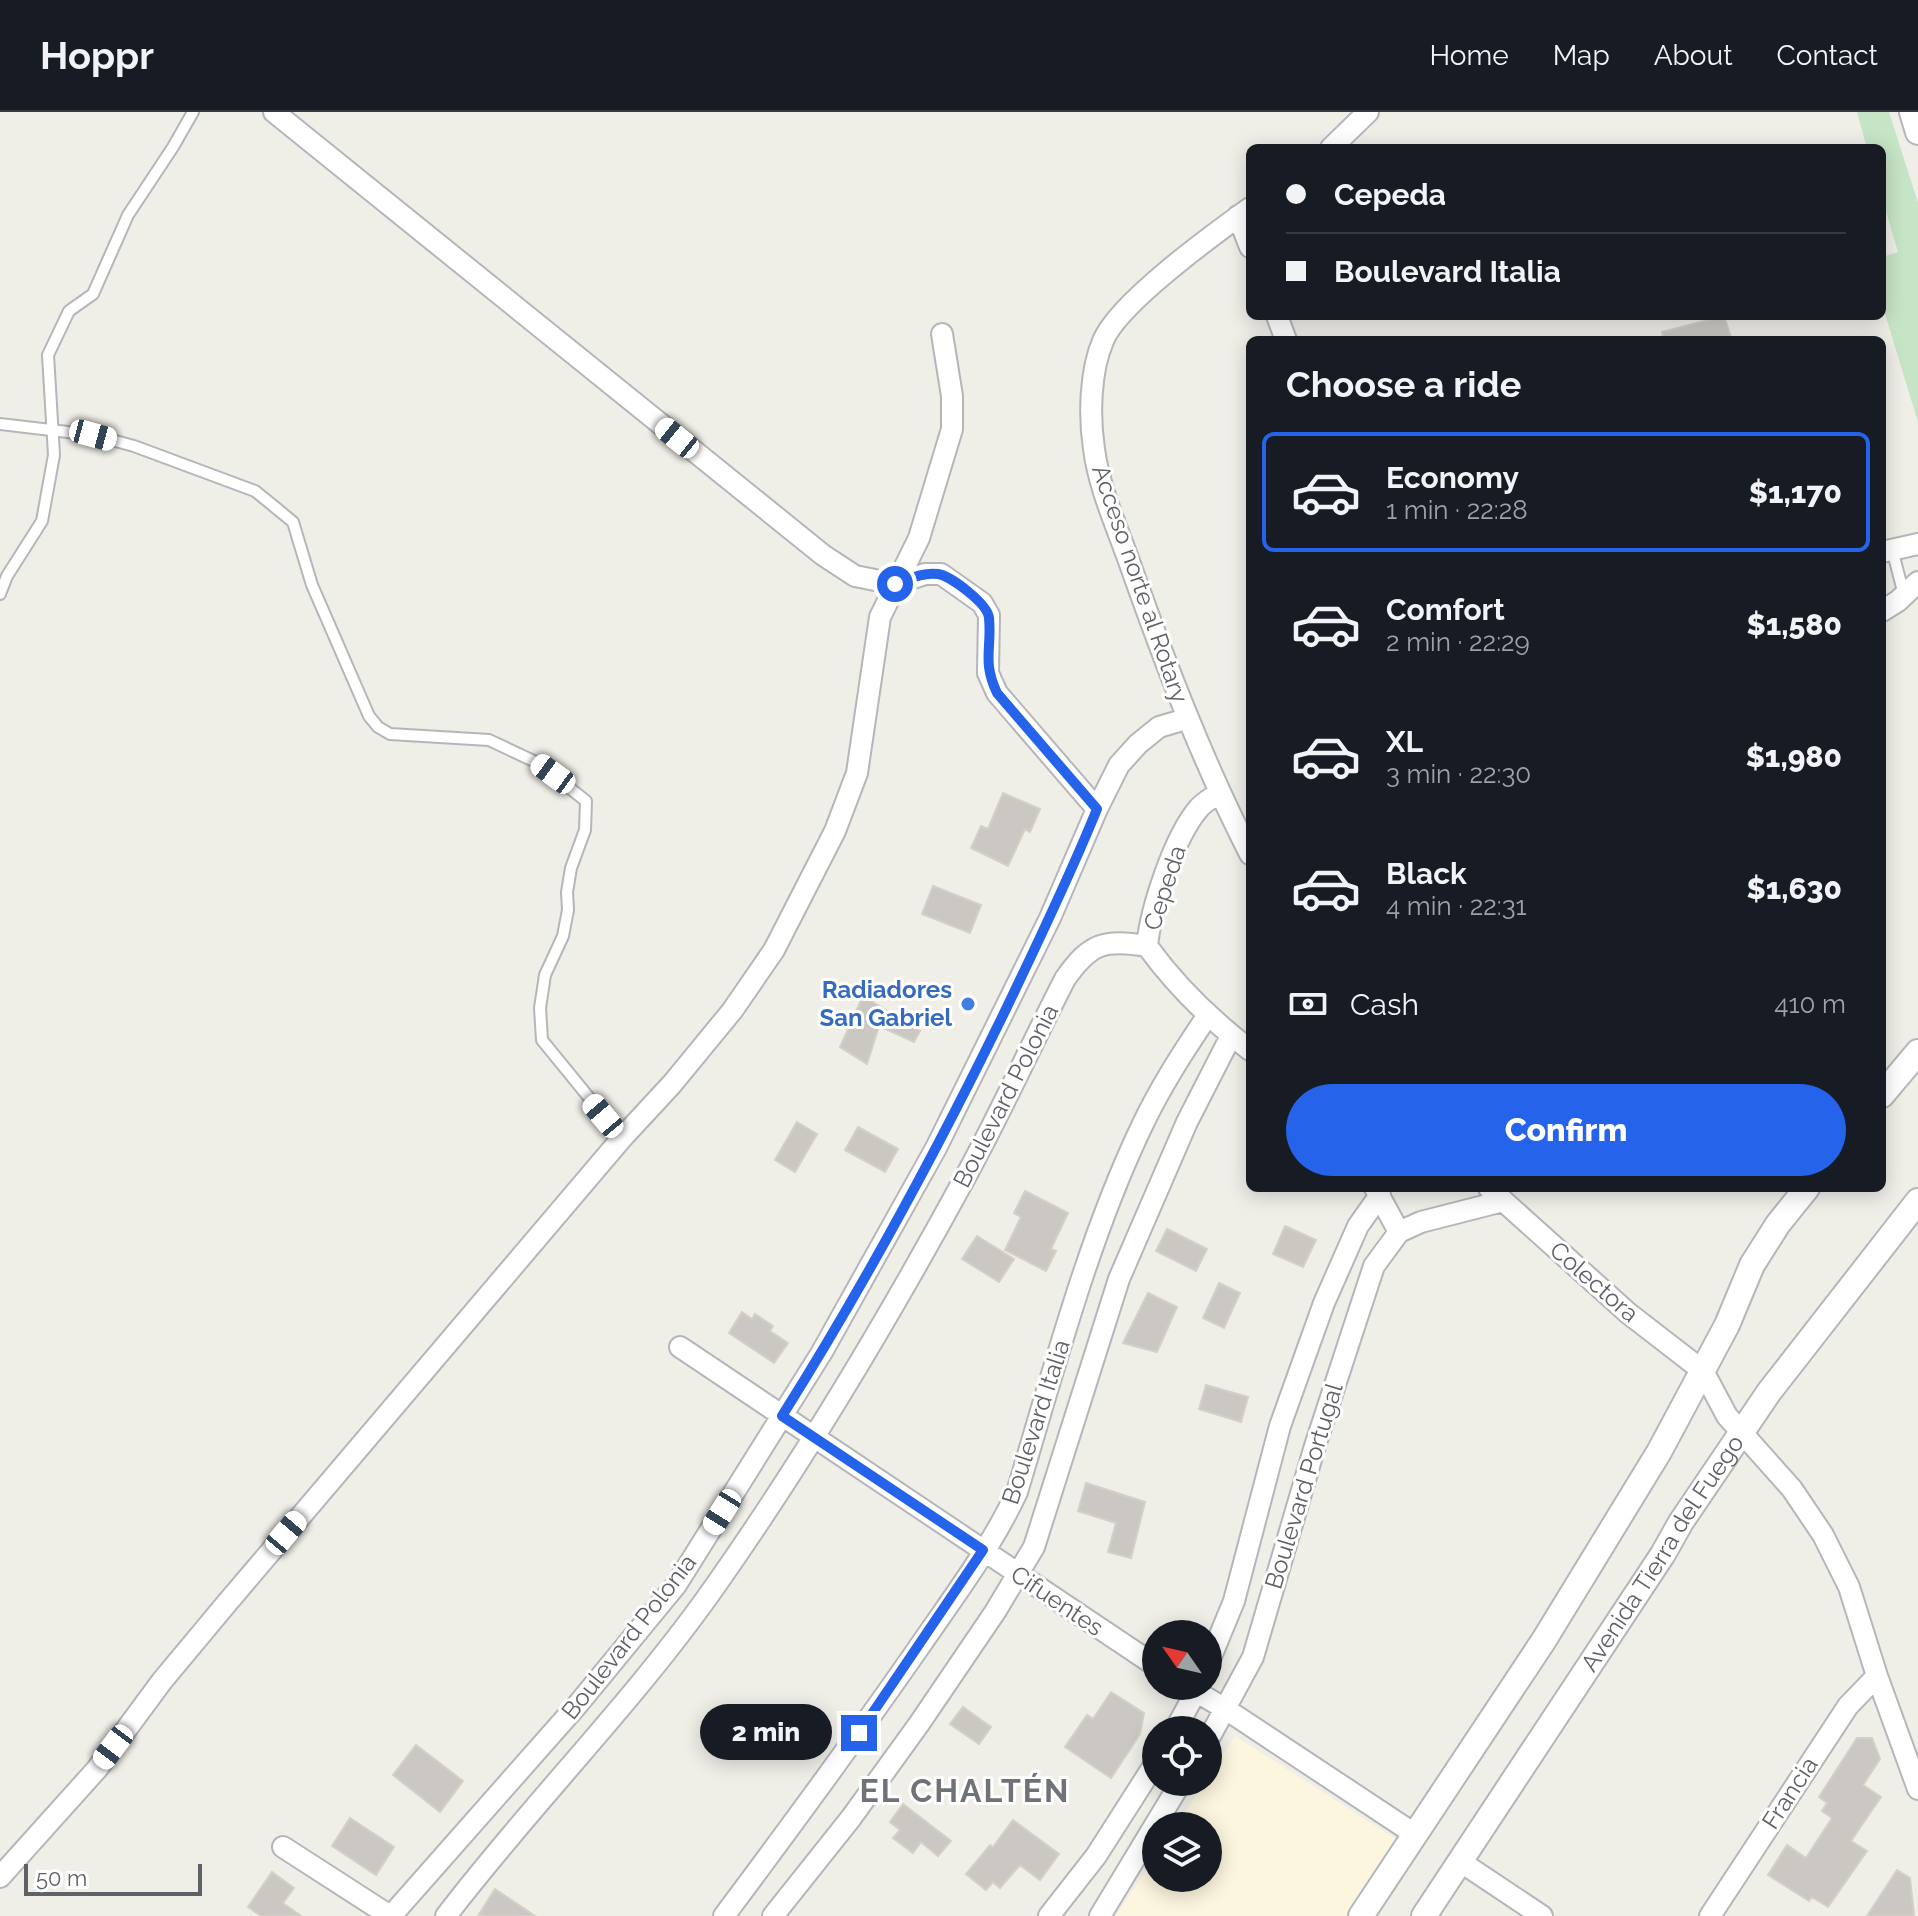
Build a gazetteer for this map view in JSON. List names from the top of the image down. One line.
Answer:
{"streets":{"street":["Acceso norte al Rotary","Cepeda","Boulevard Polonia","Colectora","Boulevard Italia","Boulevard Portugal","Avenida Tierra del Fuego","Cifuentes","Francia"]},"crossings":[["Acceso norte al Rotary","Cepeda"],["Acceso norte al Rotary","Boulevard Polonia"],["Cepeda","Boulevard Polonia"],["Cepeda","Boulevard Italia"],["Boulevard Polonia","Cifuentes"],["Boulevard Italia","Cifuentes"]],"districts":["EL CHALTÉN"],"places":["Radiadores San Gabriel"],"scale_bar":"50 m","north":"top left","page":{"header":"Hoppr","nav":["Home","Map","About","Contact"],"banner":["Cepeda","Boulevard Italia"],"heading":"Choose a ride","list":[{"name":"Economy","note":"1 min · 22:28","value":"$1,170"},{"name":"Comfort","note":"2 min · 22:29","value":"$1,580"},{"name":"XL","note":"3 min · 22:30","value":"$1,980"},{"name":"Black","note":"4 min · 22:31","value":"$1,630"}],"pay":["Cash","410 m"],"buttons":"Confirm","bubble":"2 min","scale":"50 m"}}
